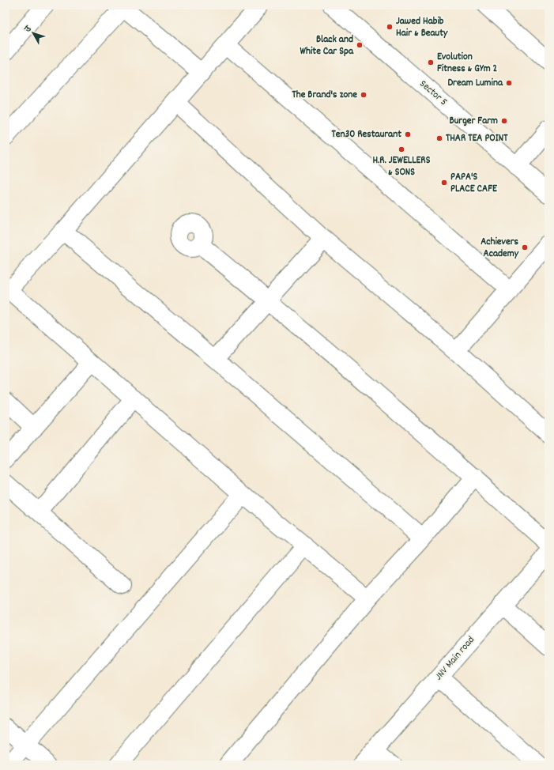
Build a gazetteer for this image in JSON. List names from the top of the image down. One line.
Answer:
{"streets":{"street":["Sector 5","JNV Main road"]},"places":["Jawed Habib Hair & Beauty","Black and White Car Spa","Evolution Fitness & GYm 2","Dream Lumina","The Brand's zone","Burger Farm","Ten30 Restaurant","THAR TEA POINT","H.R. JEWELLERS & SONS","PAPA'S PLACE CAFE","Achievers Academy"],"north":"top left"}
